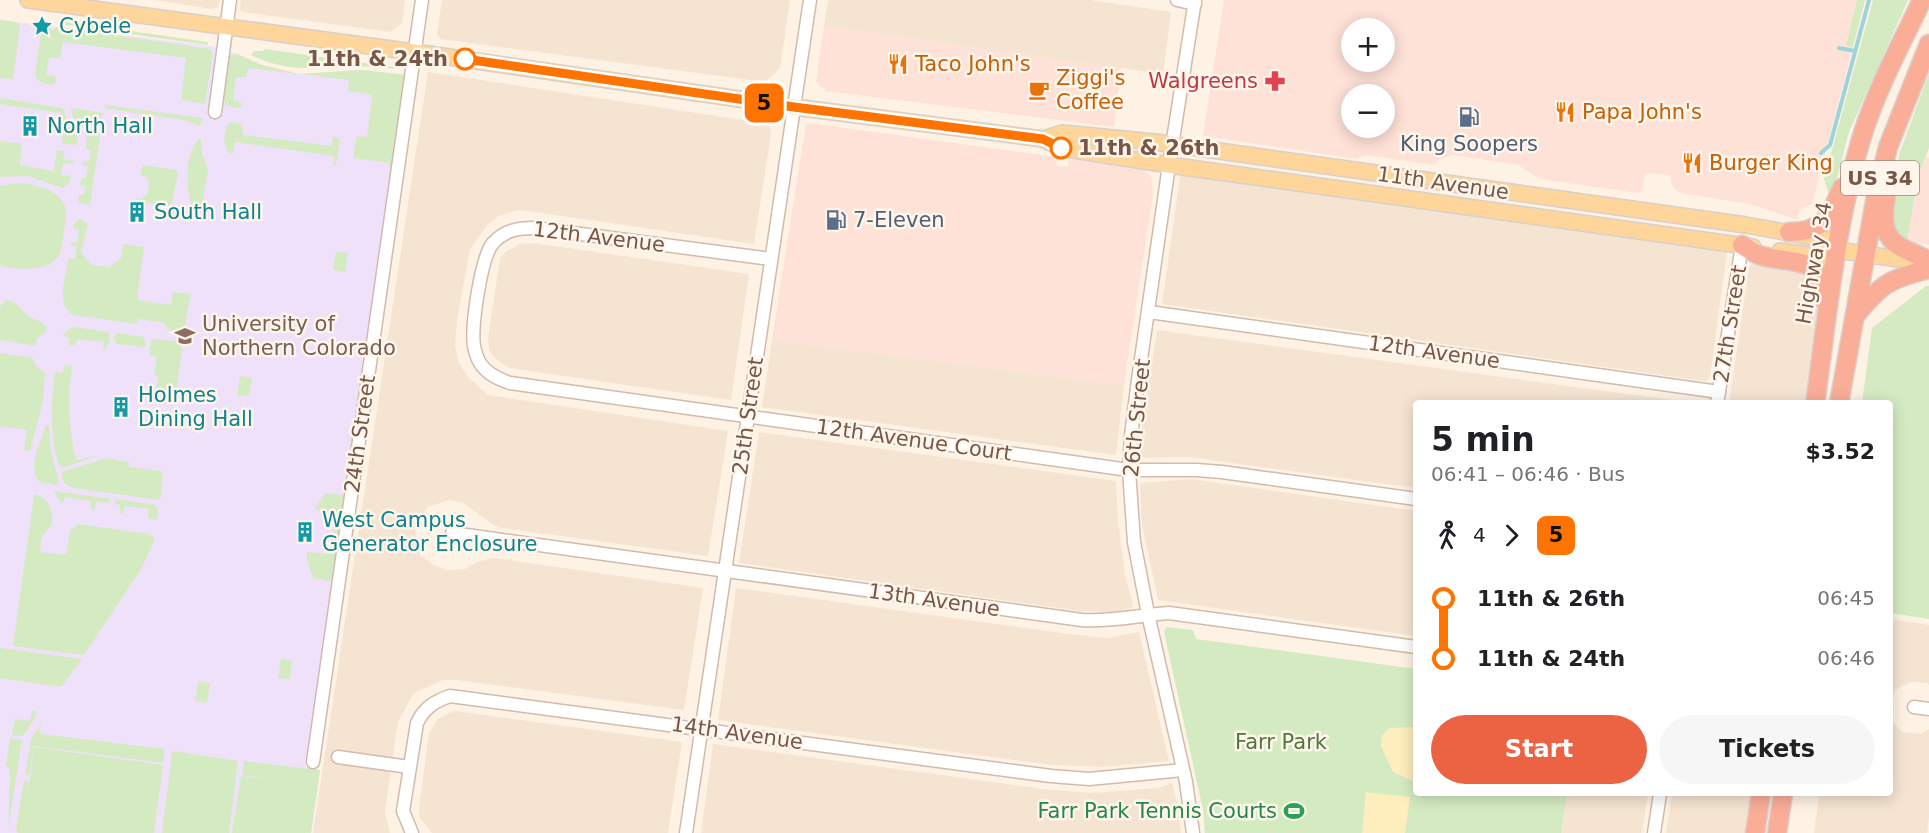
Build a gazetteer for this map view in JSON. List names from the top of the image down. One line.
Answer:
{"streets":{"highway":["US 34","Highway 34"],"main road":["11th Avenue"],"street":["12th Avenue","27th Street","25th Street","26th Street","24th Street","12th Avenue Court","13th Avenue","14th Avenue"]},"crossings":[["US 34","11th Avenue"],["11th Avenue","Highway 34"],["11th Avenue","27th Street"],["11th Avenue","25th Street"],["11th Avenue","26th Street"],["11th Avenue","24th Street"],["12th Avenue","27th Street"],["12th Avenue","25th Street"],["12th Avenue","26th Street"],["12th Avenue","12th Avenue Court"],["25th Street","12th Avenue Court"],["25th Street","13th Avenue"],["25th Street","14th Avenue"],["26th Street","12th Avenue Court"],["26th Street","13th Avenue"],["26th Street","14th Avenue"]],"parks":["Farr Park"],"places":{"place":["Cybele"],"other":["11th & 24th","11th & 26th"],"restaurant":["Taco John's","Papa John's","Burger King"],"pharmacy":["Walgreens"],"cafe":["Ziggi's Coffee"],"fuel station":["King Soopers","7-Eleven"],"building":["North Hall","South Hall","Holmes Dining Hall","West Campus Generator Enclosure"],"school or university":["University of Northern Colorado"],"sports":["Farr Park Tennis Courts"]},"lines":["bus line 5"],"page":{"on_map":"5","map_buttons":["+","−"],"heading":["5 min","06:41 – 06:46 · Bus","$3.52"],"legs":["4","5"],"list":[{"name":"11th & 26th","value":"06:45"},{"name":"11th & 24th","value":"06:46"}],"buttons":["Start","Tickets"]}}
